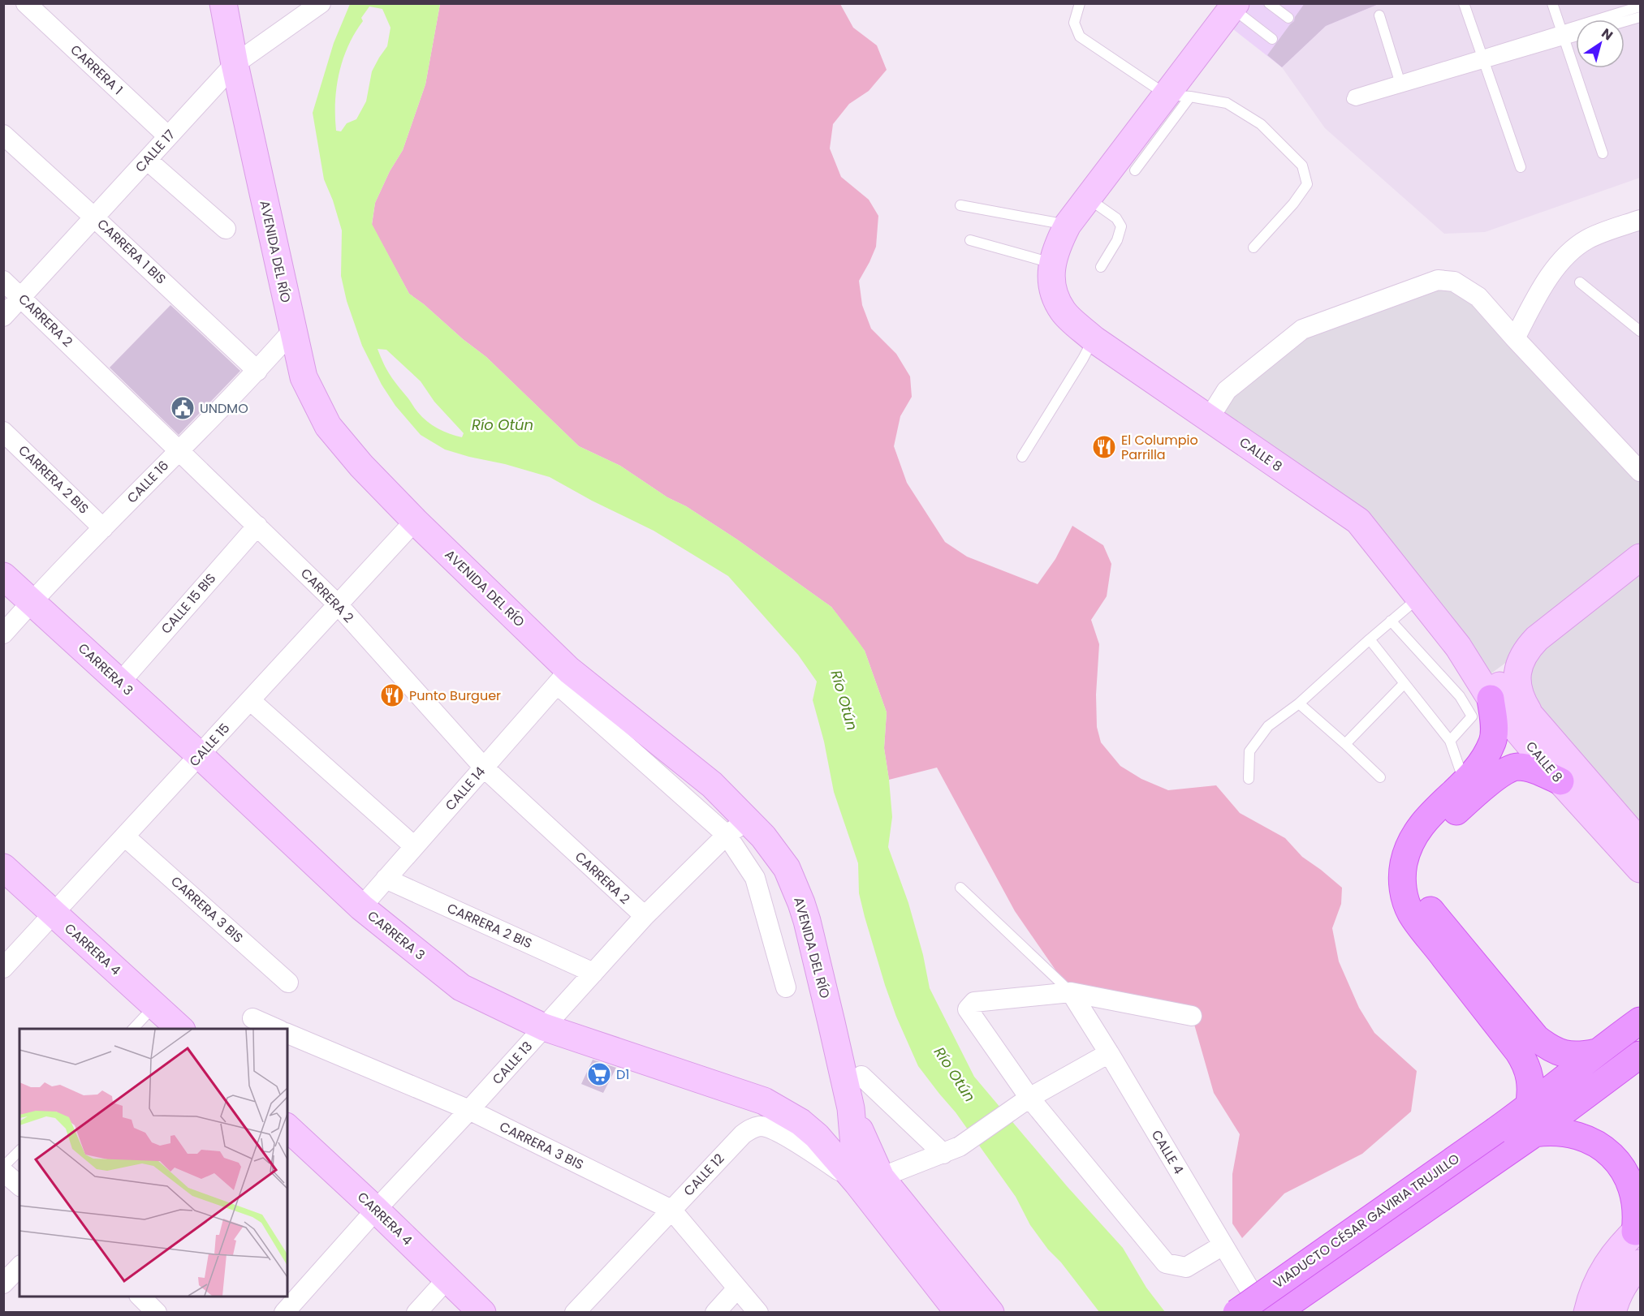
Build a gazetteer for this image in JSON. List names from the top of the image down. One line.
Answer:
{"streets":{"main road":["VIADUCTO CÉSAR GAVIRIA TRUJILLO"],"street":["CARRERA 1","CALLE 17","CARRERA 1 BIS","AVENIDA DEL RÍO","CARRERA 2","CALLE 8","CARRERA 2 BIS","CALLE 16","CALLE 15 BIS","CARRERA 3","CALLE 15","CALLE 14","CARRERA 3 BIS","CARRERA 4","CALLE 13","CALLE 4","CALLE 12"]},"crossings":[["CARRERA 1","CALLE 17"],["CALLE 17","CARRERA 1 BIS"],["CALLE 17","AVENIDA DEL RÍO"],["CALLE 17","CARRERA 2"],["CARRERA 1 BIS","CALLE 16"],["AVENIDA DEL RÍO","CALLE 16"],["AVENIDA DEL RÍO","CARRERA 3"],["AVENIDA DEL RÍO","CALLE 15"],["AVENIDA DEL RÍO","CALLE 14"],["AVENIDA DEL RÍO","CALLE 13"],["AVENIDA DEL RÍO","CALLE 12"],["CARRERA 2","CALLE 16"],["CARRERA 2","CALLE 15 BIS"],["CARRERA 2","CALLE 15"],["CARRERA 2","CALLE 14"],["CARRERA 2","CALLE 13"],["CARRERA 2 BIS","CALLE 16"],["CARRERA 2 BIS","CALLE 14"],["CARRERA 2 BIS","CALLE 13"],["CALLE 16","CARRERA 3"],["CALLE 15 BIS","CARRERA 3"],["CARRERA 3","CALLE 15"],["CARRERA 3","CALLE 14"],["CARRERA 3","CALLE 13"],["CARRERA 3","CALLE 12"],["CALLE 15","CARRERA 3 BIS"],["CALLE 15","CARRERA 4"],["CARRERA 3 BIS","CALLE 13"],["CARRERA 3 BIS","CALLE 12"],["CARRERA 4","CALLE 13"]],"water":["Río Otún"],"places":{"public building":["UNDMO"],"restaurant":["El Columpio Parrilla","Punto Burguer"],"supermarket":["D1"]},"north":"top right"}
